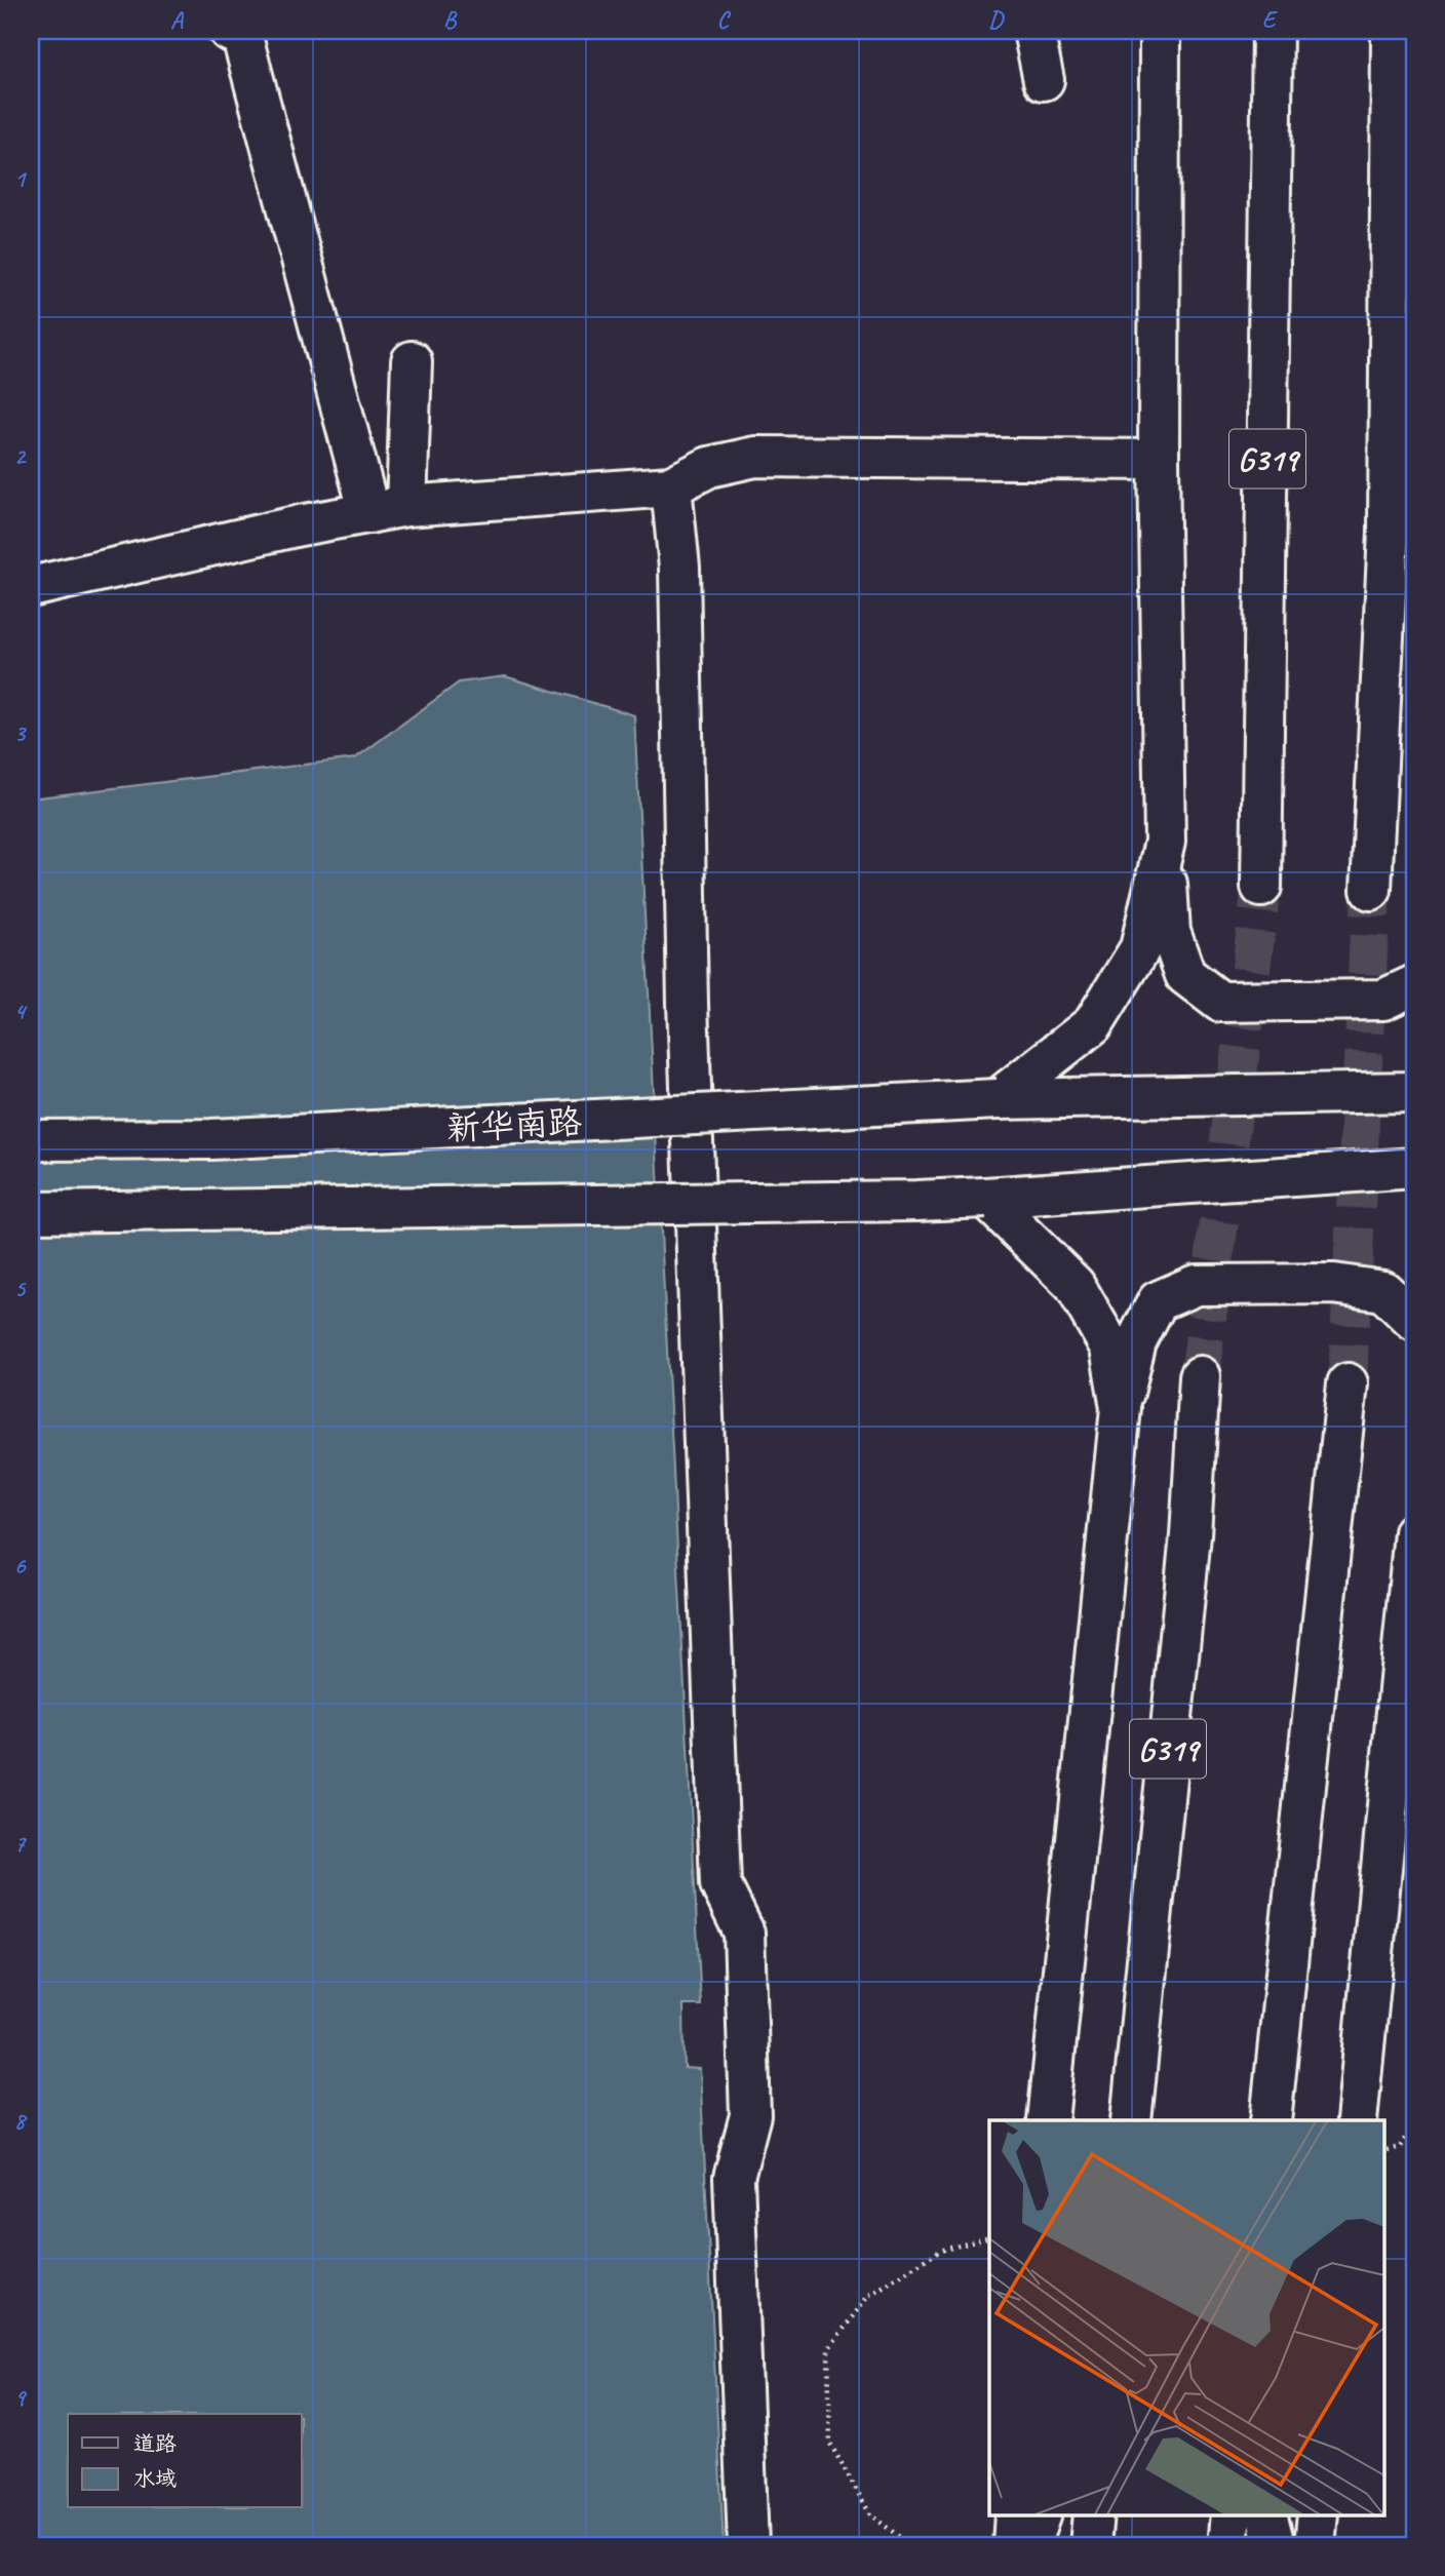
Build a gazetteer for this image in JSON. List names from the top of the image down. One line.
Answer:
{"streets":{"main road":["G319","新华南路"]},"legend":["道路","水域"],"grid":{"columns":["A","B","C","D","E"],"rows":["1","2","3","4","5","6","7","8","9"]}}
